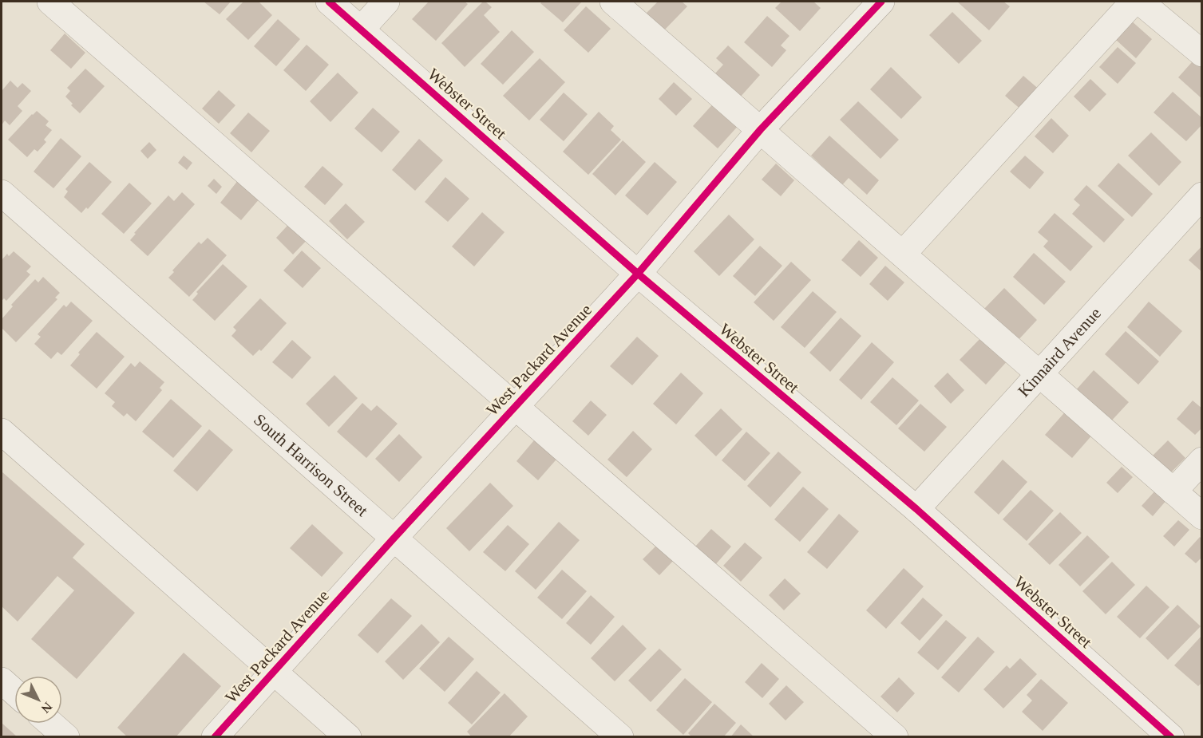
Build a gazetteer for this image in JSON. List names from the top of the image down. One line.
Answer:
{"streets":{"street":["Webster Street","Kinnaird Avenue","West Packard Avenue","South Harrison Street"]},"crossings":[["Webster Street","Kinnaird Avenue"],["Webster Street","West Packard Avenue"],["West Packard Avenue","South Harrison Street"]],"north":"bottom right"}
